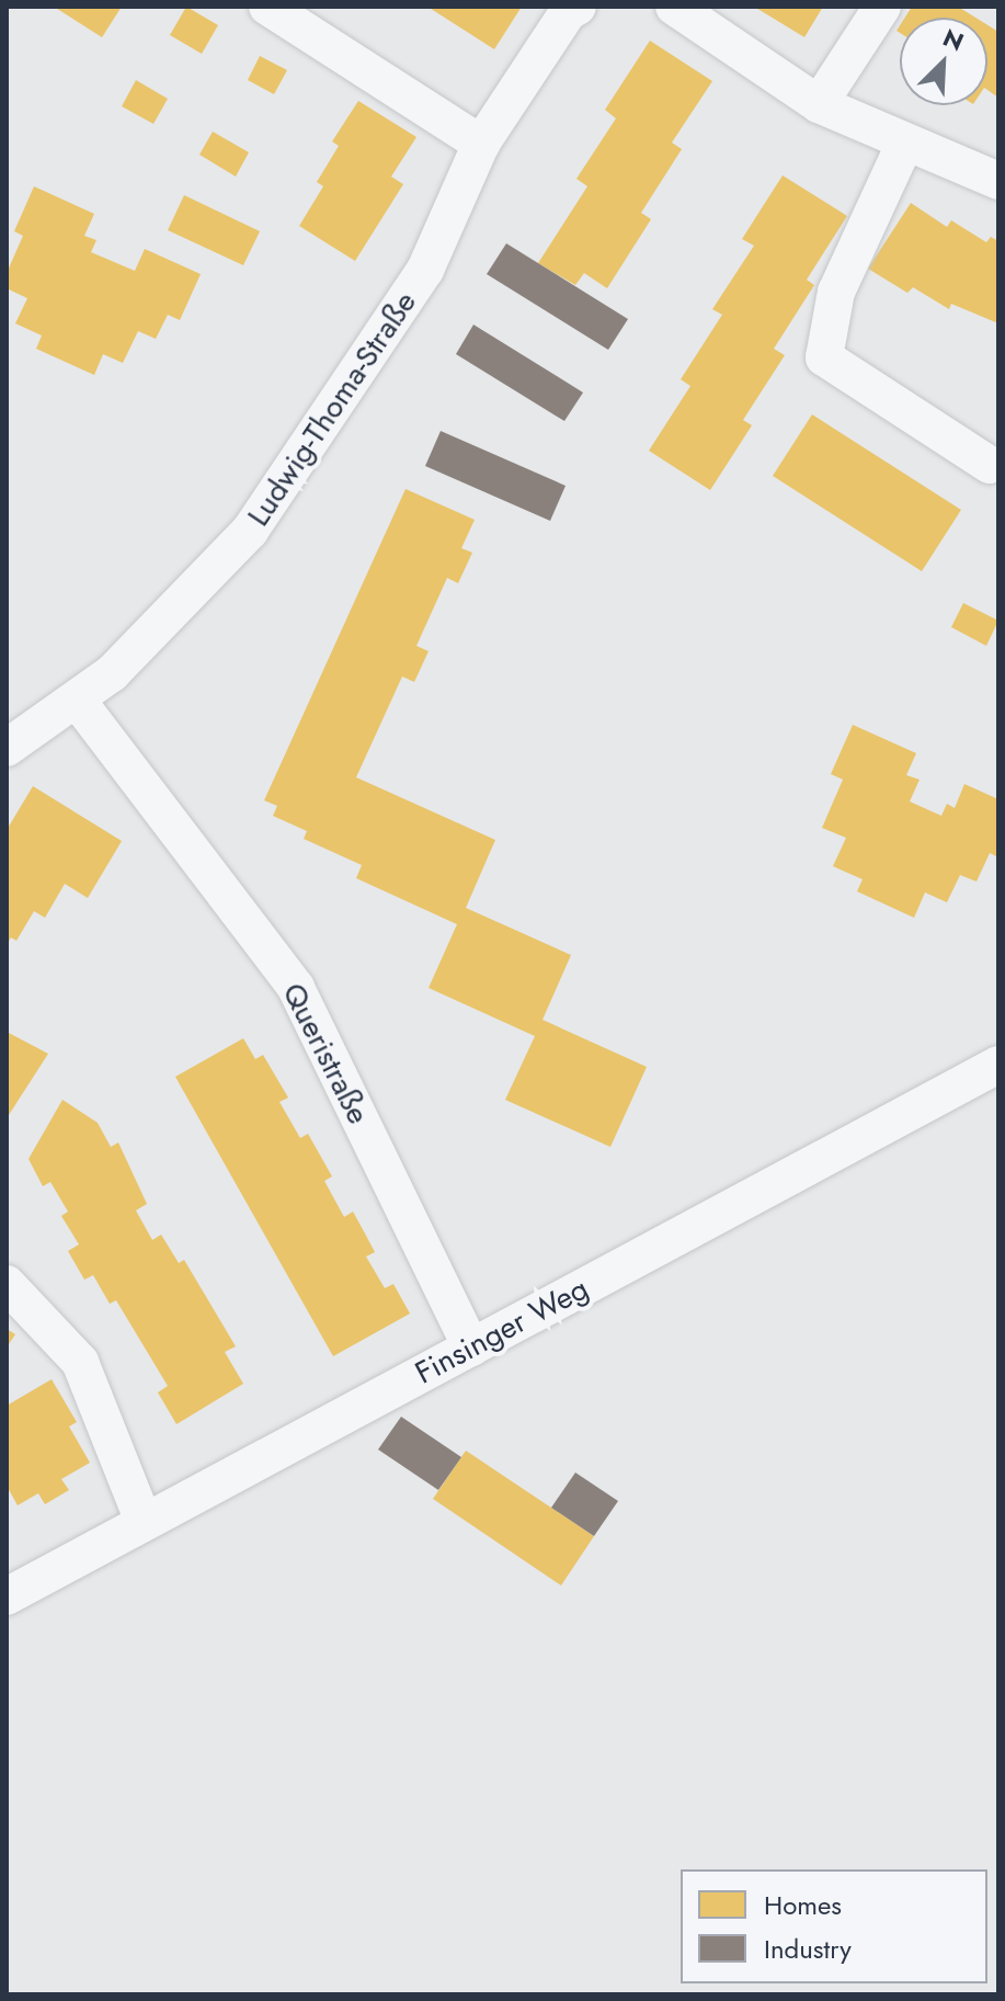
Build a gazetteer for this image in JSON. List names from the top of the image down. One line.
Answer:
{"streets":{"street":["Ludwig-Thoma-Straße","Queristraße","Finsinger Weg"]},"crossings":[["Ludwig-Thoma-Straße","Queristraße"],["Queristraße","Finsinger Weg"]],"legend":["Homes","Industry"],"north":"top right"}
